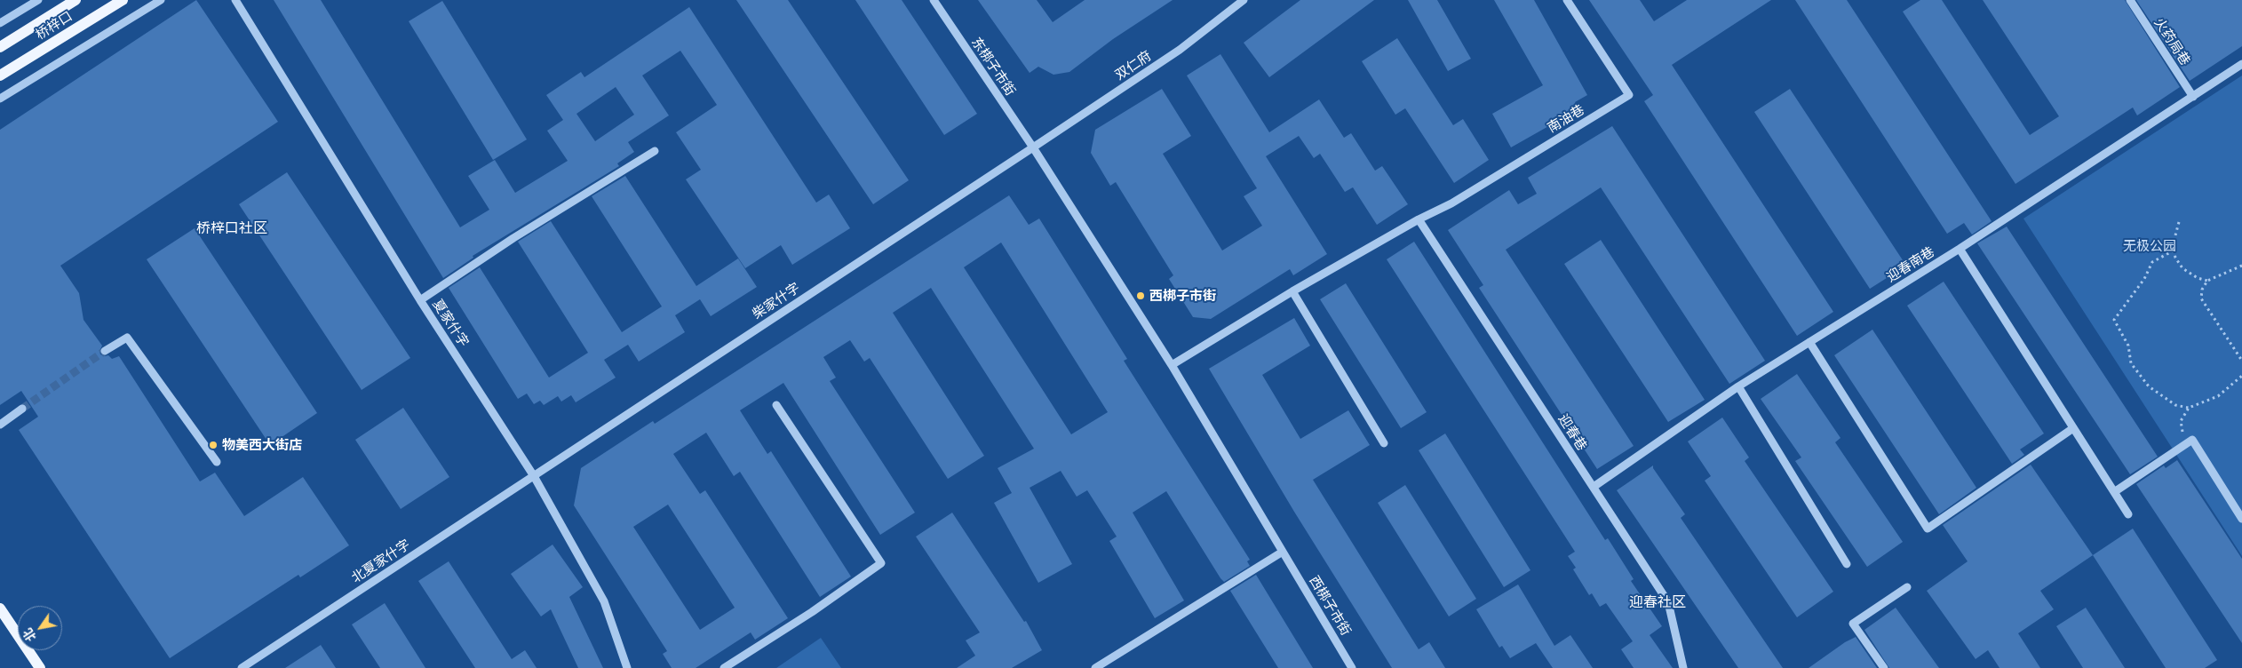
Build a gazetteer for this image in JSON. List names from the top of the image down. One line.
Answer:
{"streets":{"main road":["桥梓口"],"street":["火药局巷","双仁府","东梆子市街","南油巷","迎春南巷","柴家什字","夏家什字","迎春巷","北夏家什字","西梆子市街"]},"crossings":[["火药局巷","迎春南巷"],["双仁府","东梆子市街"],["双仁府","柴家什字"],["双仁府","西梆子市街"],["东梆子市街","柴家什字"],["东梆子市街","西梆子市街"],["南油巷","迎春巷"],["迎春南巷","迎春巷"],["柴家什字","夏家什字"],["柴家什字","北夏家什字"],["柴家什字","西梆子市街"],["夏家什字","北夏家什字"]],"districts":["桥梓口社区","迎春社区"],"parks":["无极公园"],"places":["西梆子市街","物美西大街店"],"north":"bottom left"}
